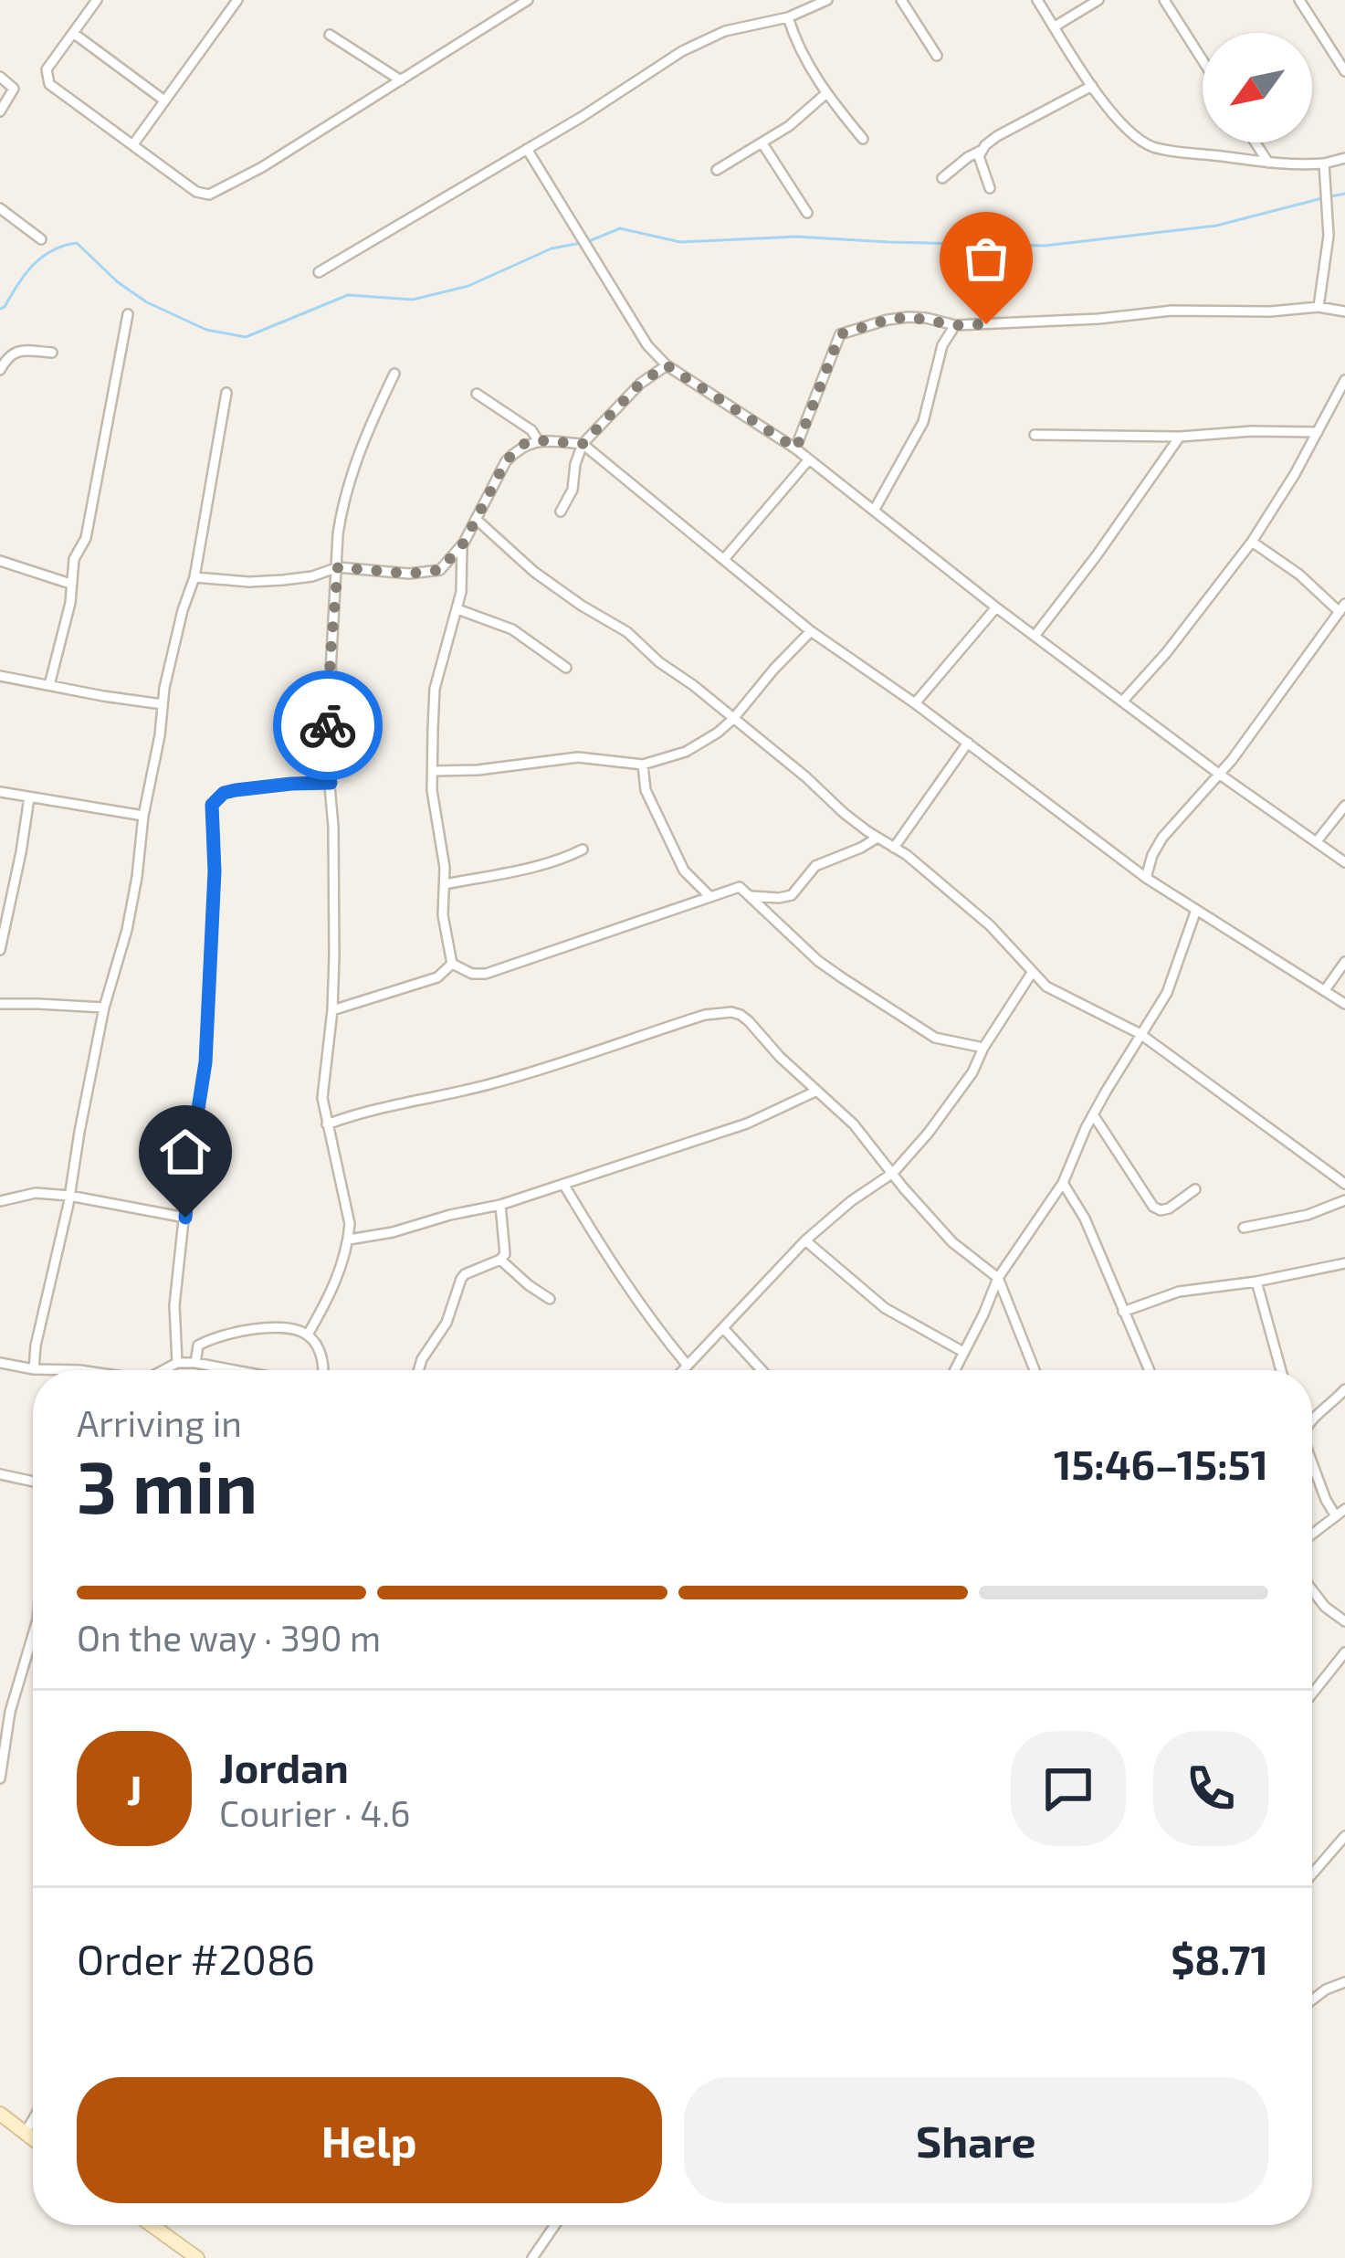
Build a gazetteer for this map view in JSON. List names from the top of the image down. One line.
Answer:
{"north":"bottom left","page":{"heading":["3 min","Arriving in","15:46–15:51"],"panel":["Jordan","Courier · 4.6","Order #2086","$8.71"],"bar":"On the way · 390 m","round":"J","buttons":["Help","Share"]}}
